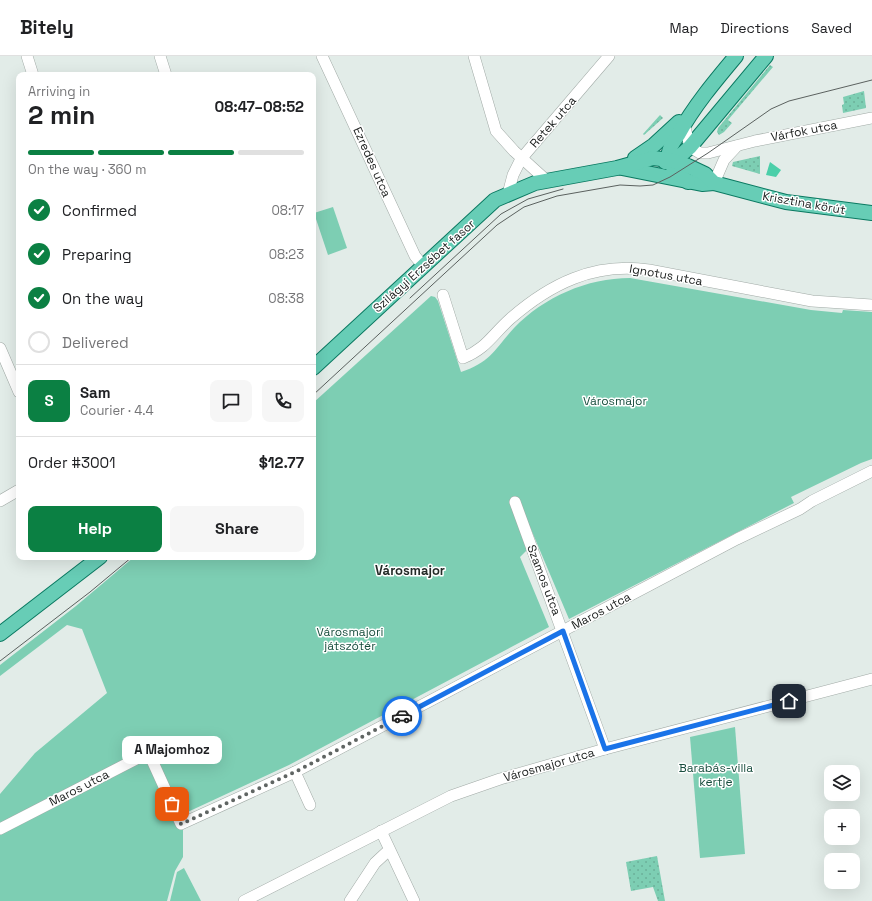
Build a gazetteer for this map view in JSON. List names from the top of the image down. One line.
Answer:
{"streets":{"main road":["Krisztina körút","Szilágyi Erzsébet fasor"],"street":["Retek utca","Várfok utca","Ezredes utca","Ignotus utca","Szamos utca","Maros utca","Városmajor utca"]},"crossings":[["Retek utca","Szilágyi Erzsébet fasor"],["Ezredes utca","Szilágyi Erzsébet fasor"],["Krisztina körút","Szilágyi Erzsébet fasor"],["Szamos utca","Maros utca"],["Szamos utca","Városmajor utca"]],"districts":["Városmajor"],"parks":["Városmajor","Városmajori játszótér","Barabás-villa kertje"],"places":["A Majomhoz"],"page":{"header":"Bitely","nav":["Map","Directions","Saved"],"heading":["2 min","Arriving in","08:47–08:52"],"panel":["Sam","Courier · 4.4","Order #3001","$12.77"],"bar":"On the way · 360 m","list":[["Confirmed","08:17"],["Preparing","08:23"],["On the way","08:38"],"Delivered"],"round":"S","buttons":["Help","Share"],"bubble":"A Majomhoz","map_buttons":["+","−"]}}
